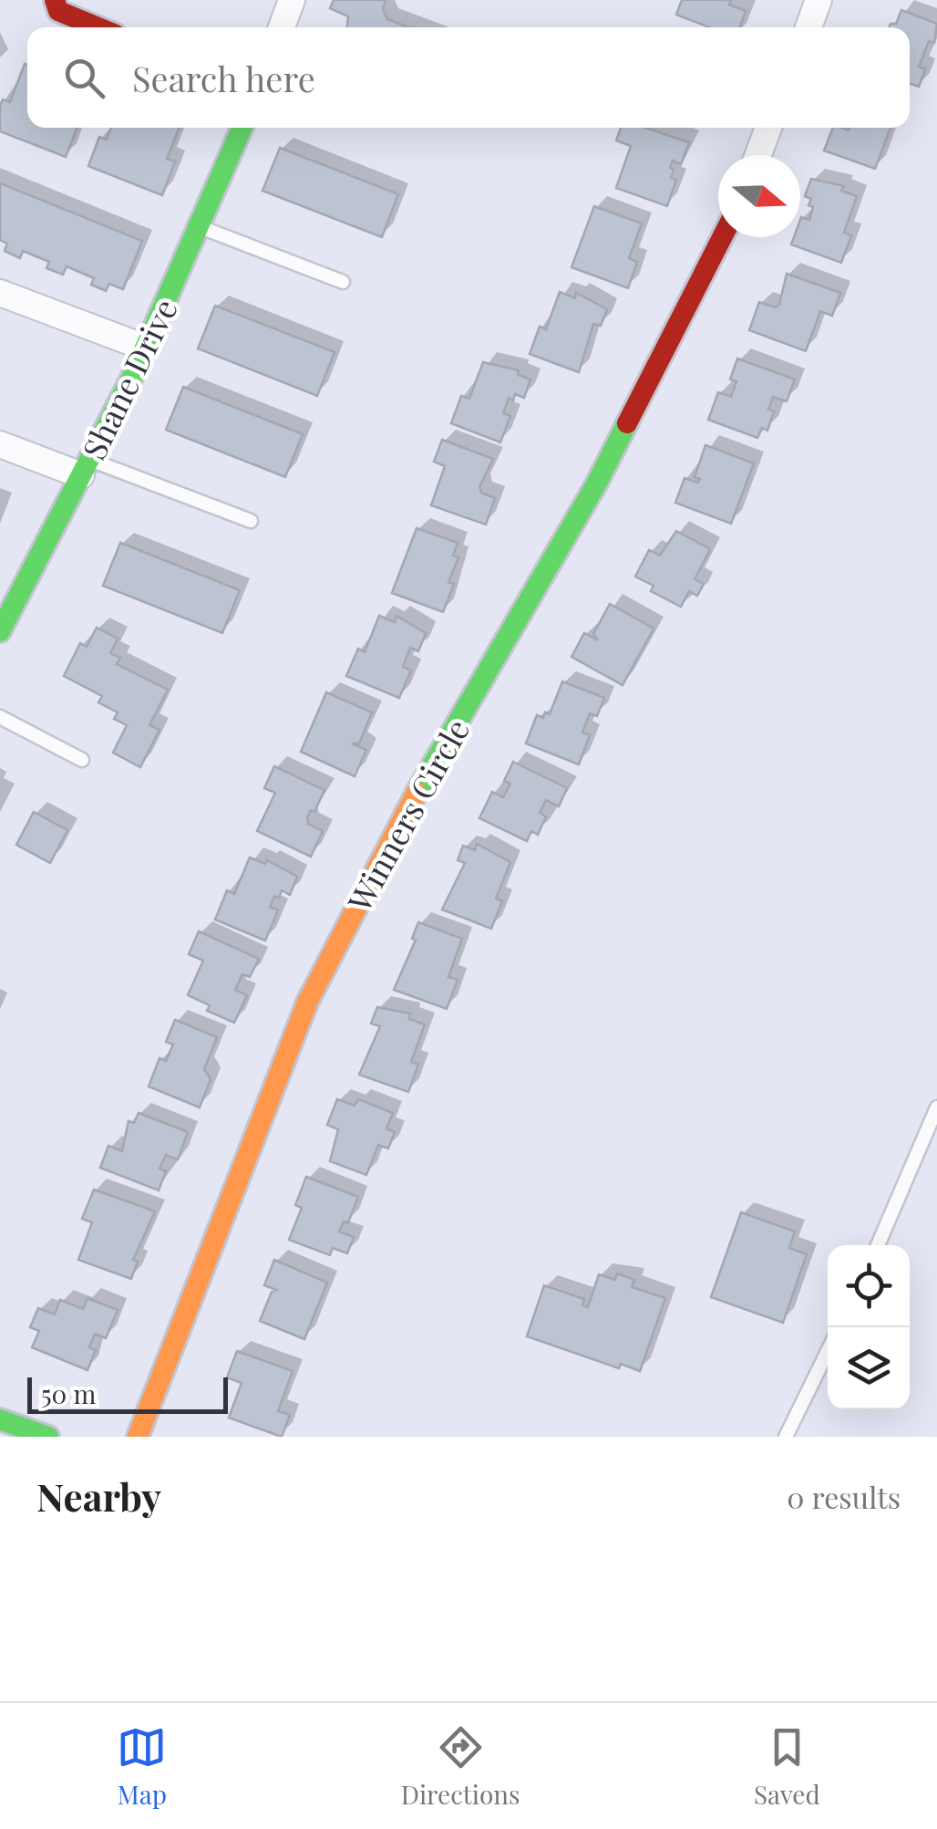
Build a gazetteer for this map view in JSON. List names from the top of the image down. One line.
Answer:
{"streets":{"street":["Shane Drive","Winners Circle"]},"scale_bar":"50 m","north":"right","page":{"search":"Search here","scale":"50 m","heading":["Nearby","0 results"],"nav":["Map","Directions","Saved"]}}
